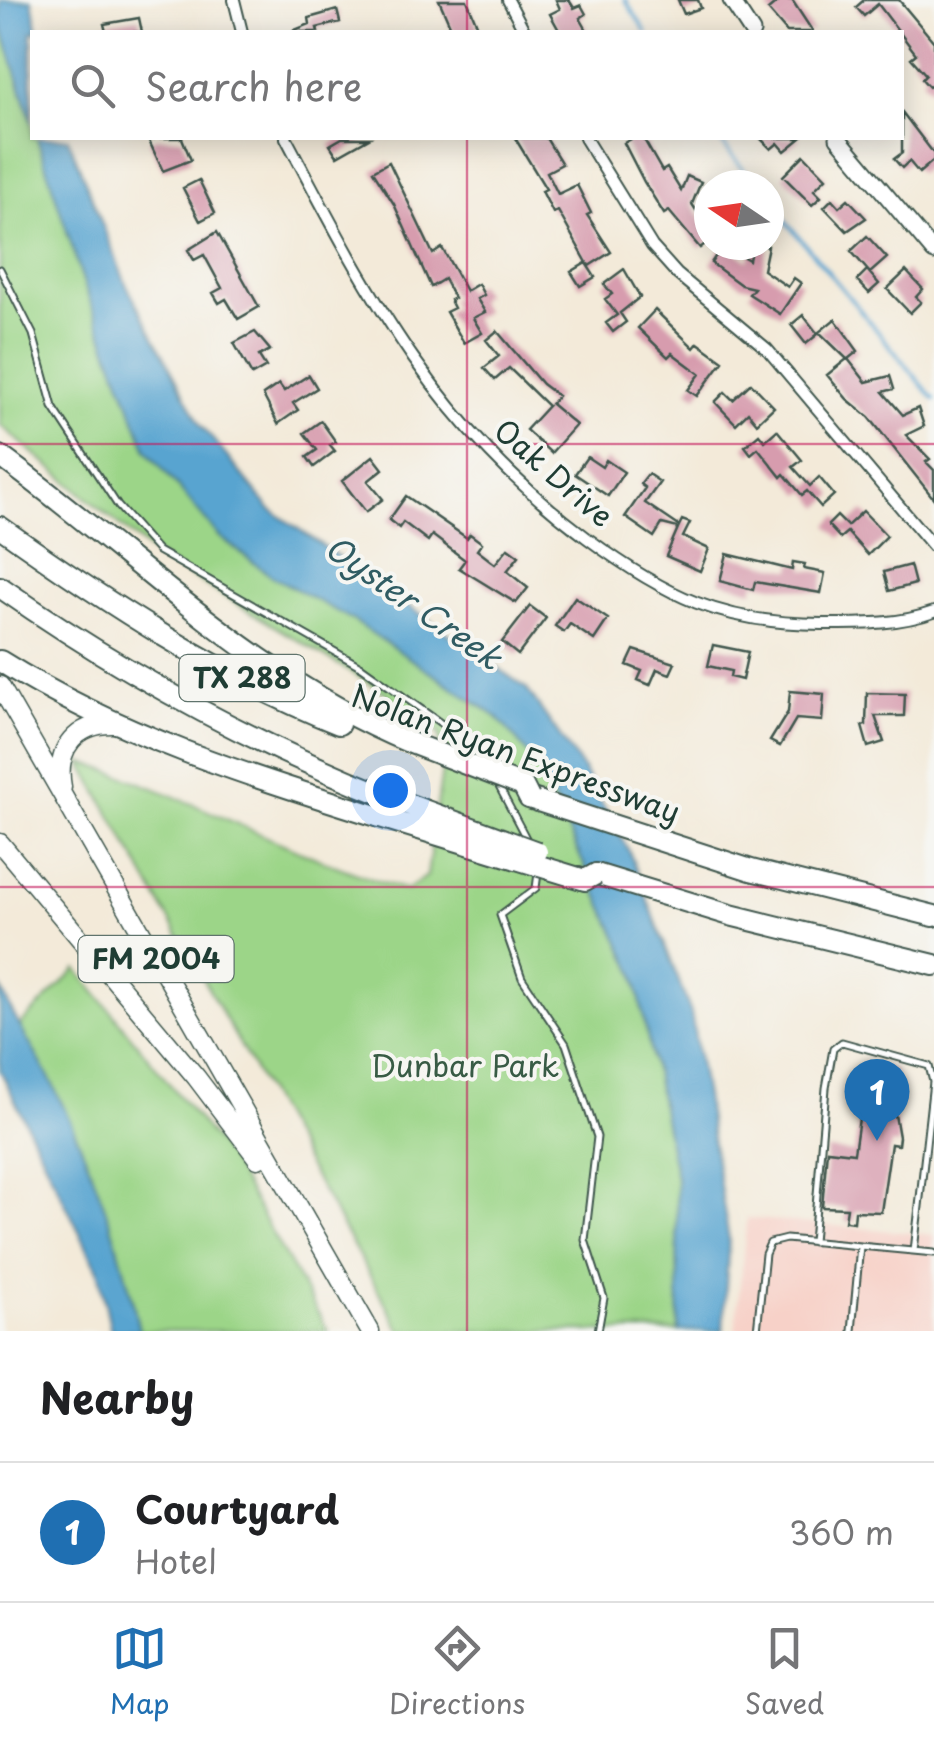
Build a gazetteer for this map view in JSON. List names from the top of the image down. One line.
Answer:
{"streets":{"highway":["TX 288","Nolan Ryan Expressway"],"main road":["FM 2004"],"street":["Oak Drive"]},"water":["Oyster Creek"],"parks":["Dunbar Park"],"north":"left","page":{"search":"Search here","pins":"1","heading":"Nearby","list":[{"mark":"1","name":"Courtyard","note":"Hotel","value":"360 m"}],"nav":["Map","Directions","Saved"]}}
